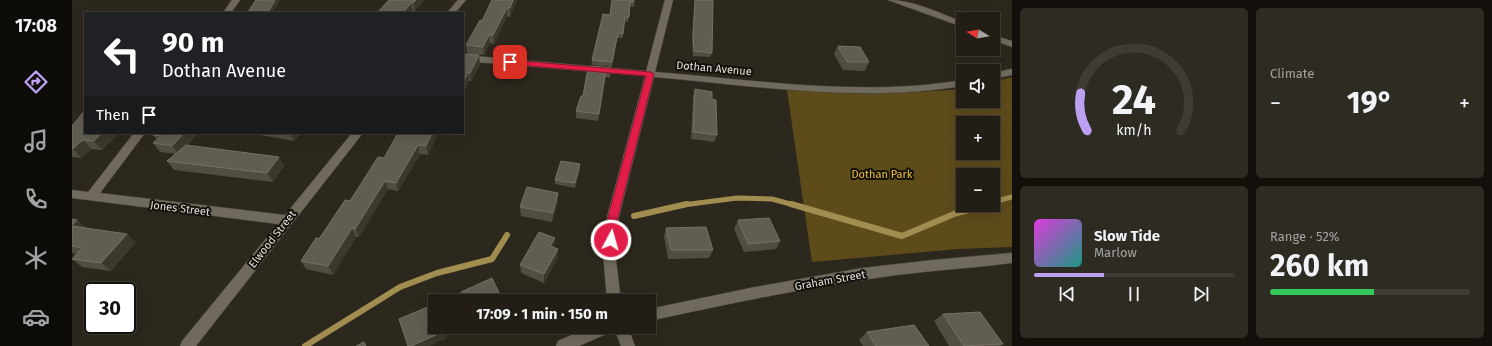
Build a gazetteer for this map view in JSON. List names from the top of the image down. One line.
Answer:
{"streets":{"street":["Dothan Avenue","Jones Street","Elwood Street","Graham Street"]},"crossings":[["Jones Street","Elwood Street"]],"parks":["Dothan Park"],"north":"left","page":{"tabs":"17:08","tile":["Climate",["Range · 52%","260 km"]],"map_buttons":["+","−"],"turn":["90 m","Dothan Avenue"],"heat":["−","19°","+"],"then":"Then","song":["Slow Tide","Marlow"],"limit":"30","trip":"17:09 · 1 min · 150 m","gauge":["24","km/h"]}}
